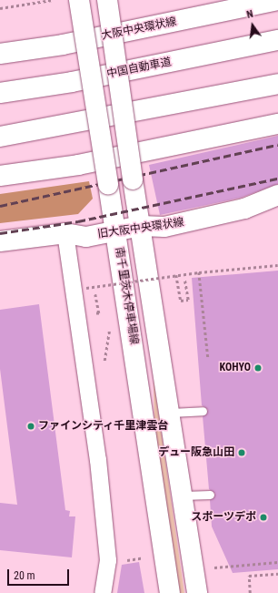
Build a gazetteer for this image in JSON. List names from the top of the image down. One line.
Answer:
{"streets":{"main road":["大阪中央環状線","中国自動車道","旧大阪中央環状線","南千里茨木停車場線"]},"crossings":[["旧大阪中央環状線","南千里茨木停車場線"]],"places":["KOHYO","ファインシティ千里津雲台","デュー阪急山田","スポーツデポ"],"scale_bar":"20 m","north":"top"}
